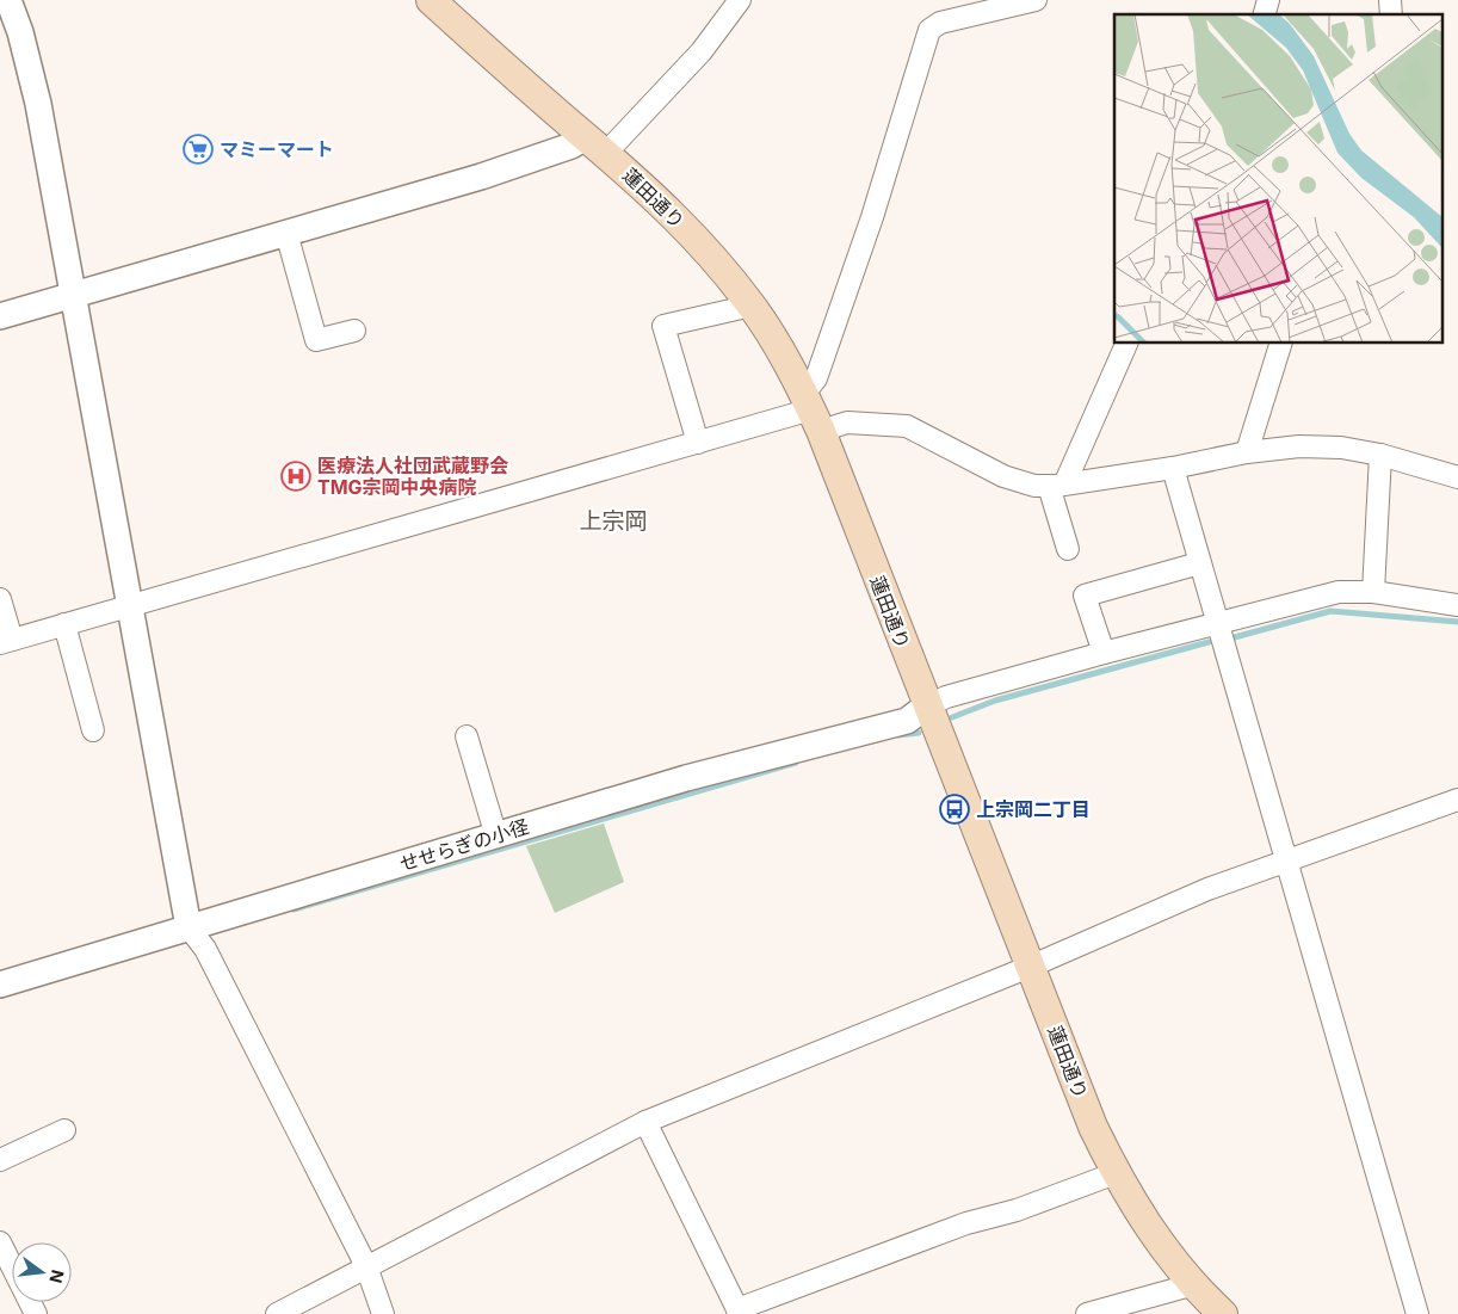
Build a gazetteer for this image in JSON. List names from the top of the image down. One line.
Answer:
{"streets":{"main road":["蓮田通り"],"street":["せせらぎの小径"]},"crossings":[["蓮田通り","せせらぎの小径"]],"districts":["上宗岡"],"places":{"supermarket":["マミーマート"],"hospital":["医療法人社団武蔵野会 TMG宗岡中央病院"],"bus stop":["上宗岡二丁目"]},"north":"right"}
